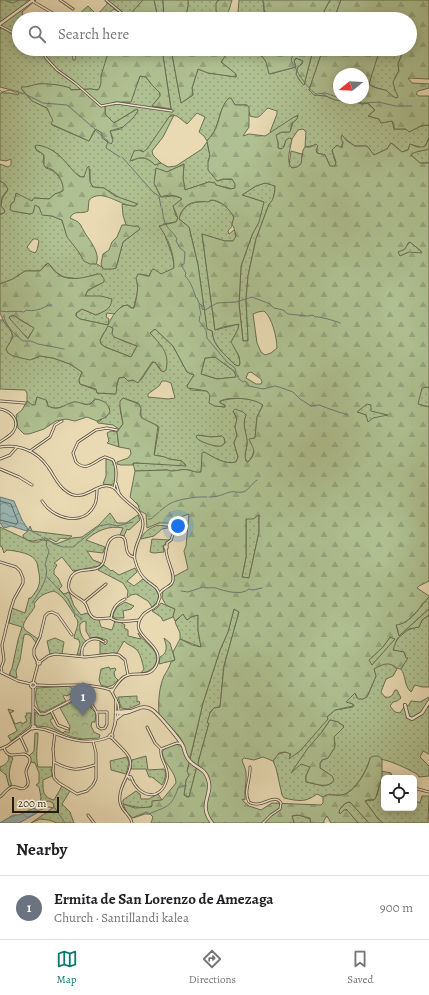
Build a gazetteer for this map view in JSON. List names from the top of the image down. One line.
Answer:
{"scale_bar":"200 m","north":"left","page":{"search":"Search here","pins":"1","scale":"200 m","heading":"Nearby","list":[{"mark":"1","name":"Ermita de San Lorenzo de Amezaga","note":"Church · Santillandi kalea","value":"900 m"}],"nav":["Map","Directions","Saved"]}}
